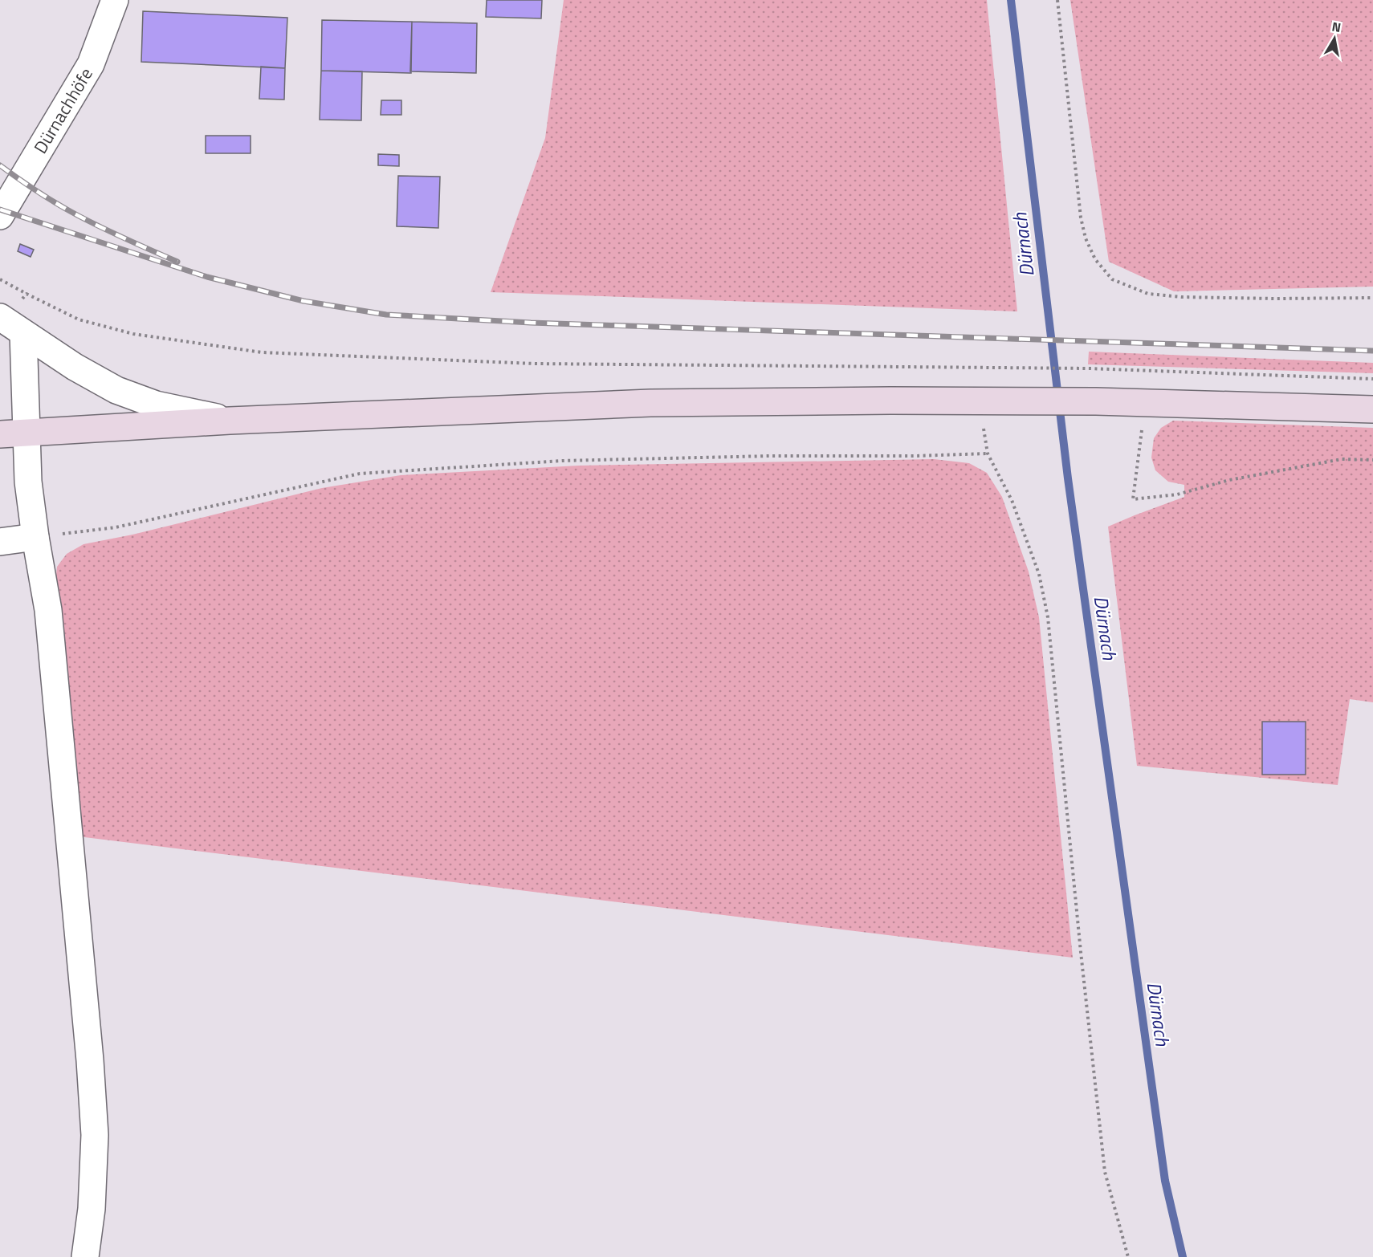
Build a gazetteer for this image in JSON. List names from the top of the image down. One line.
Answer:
{"streets":{"street":["Dürnachhöfe"]},"water":["Dürnach"],"north":"top"}
